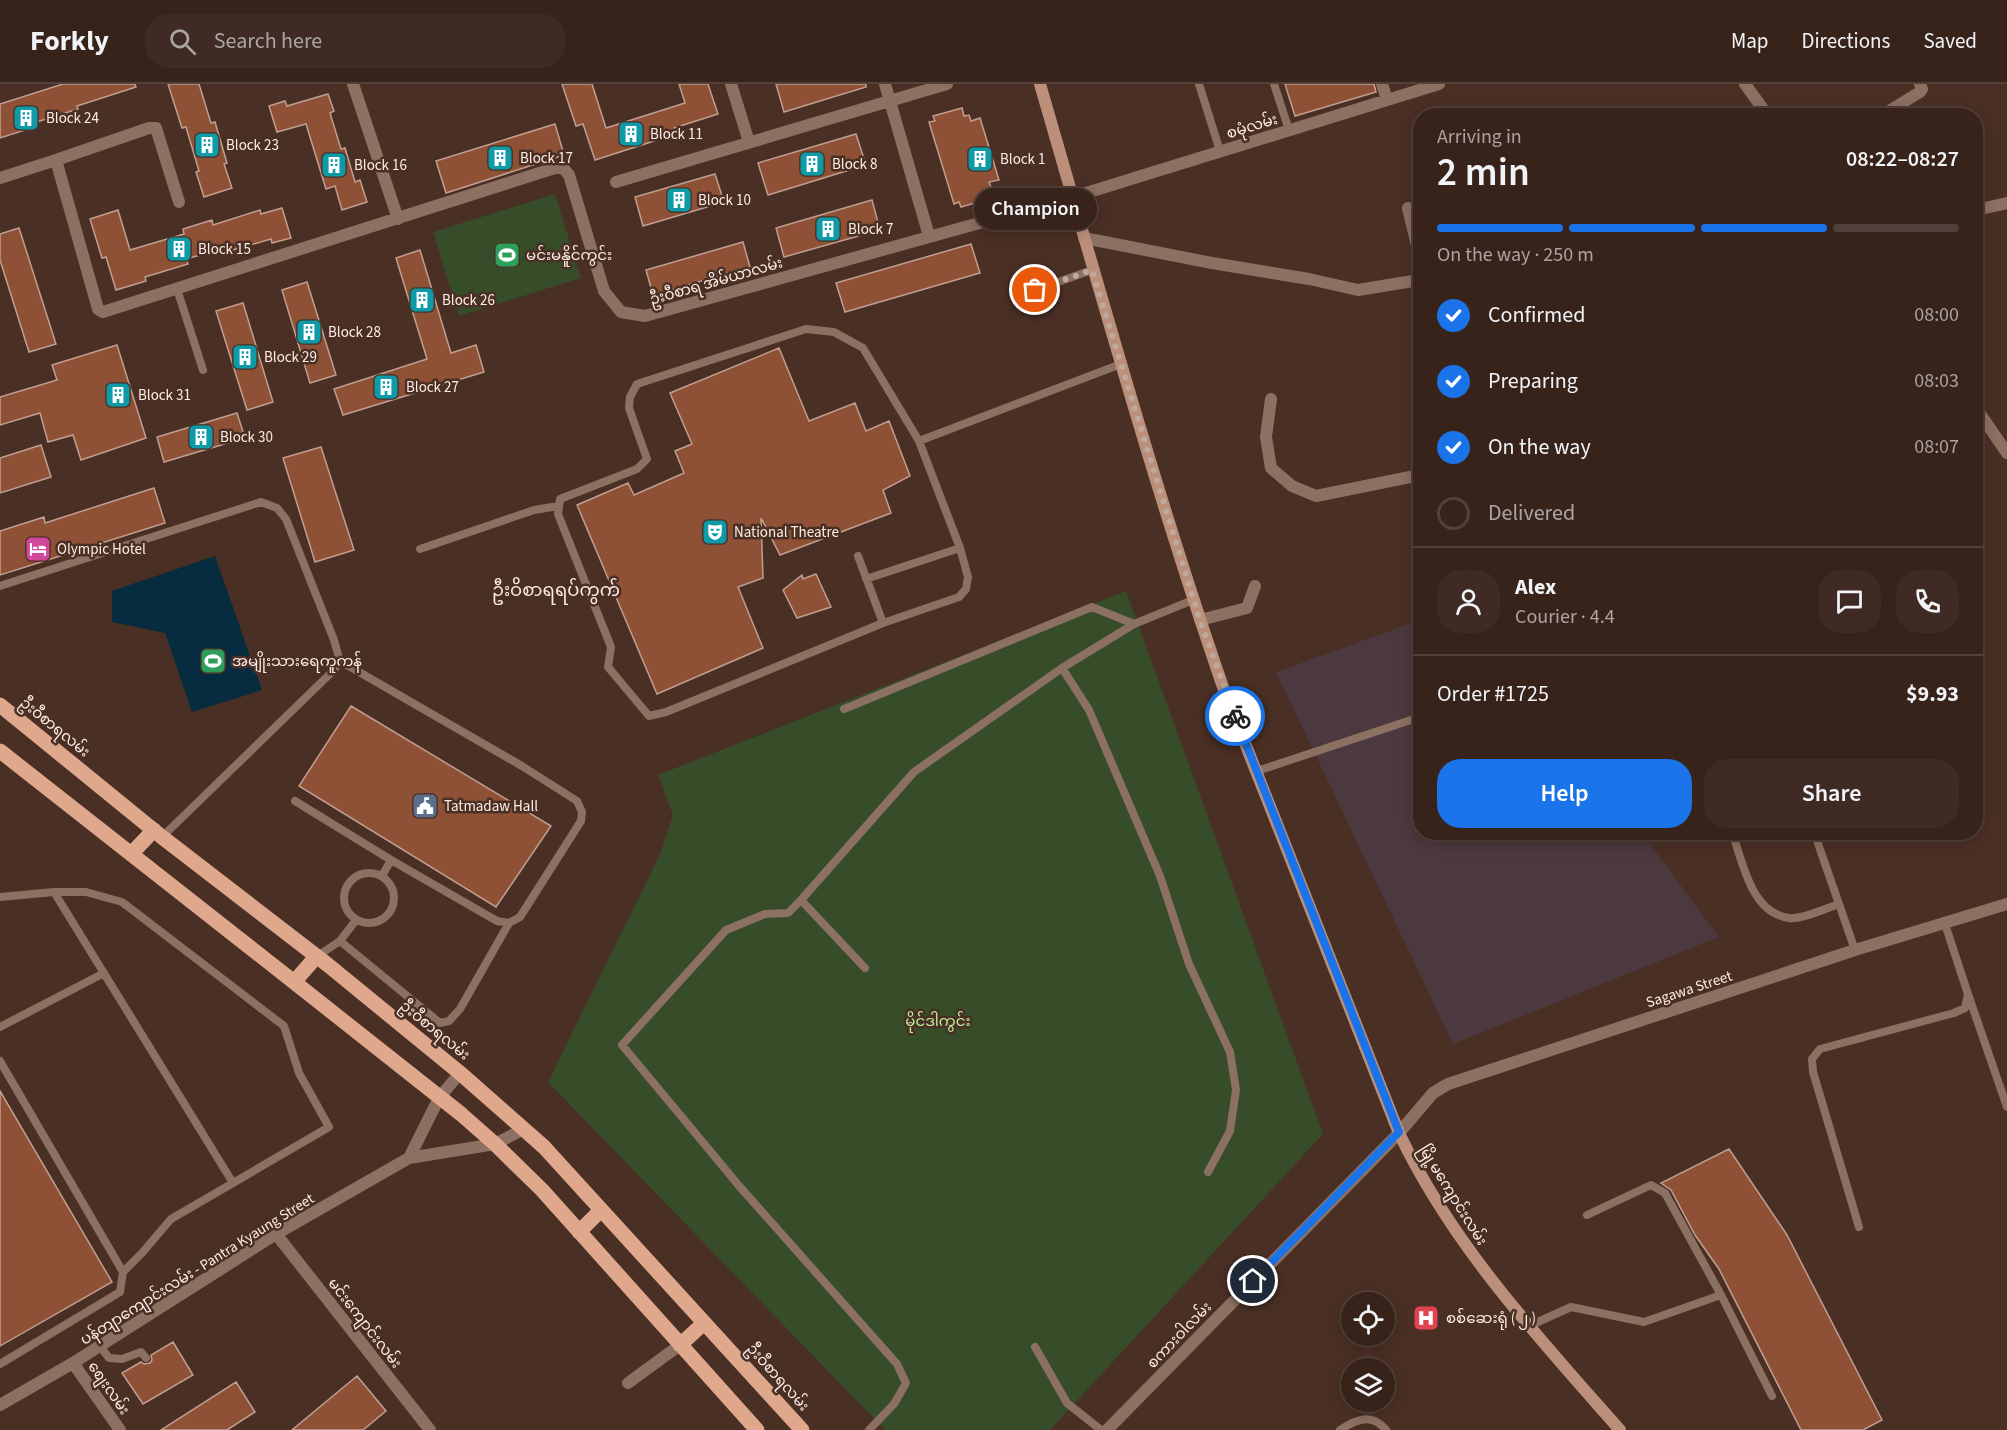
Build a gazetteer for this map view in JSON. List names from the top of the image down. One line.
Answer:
{"streets":{"main road":["ဦးဝီစာရလမ်း","မြို့မကျောင်းလမ်း"],"street":["စမုံလမ်း","ဦးဝီစာရ အိမ်ယာလမ်း","Sagawa Street","ပန်တျာကျောင်းလမ်း - Pantra Kyaung Street","မင်းကျောင်းလမ်း","စကားဝါလမ်း","စျေးလမ်း"]},"crossings":[["စမုံလမ်း","ဦးဝီစာရ အိမ်ယာလမ်း"],["စမုံလမ်း","မြို့မကျောင်းလမ်း"],["ဦးဝီစာရ အိမ်ယာလမ်း","မြို့မကျောင်းလမ်း"],["Sagawa Street","မြို့မကျောင်းလမ်း"],["Sagawa Street","စကားဝါလမ်း"],["မြို့မကျောင်းလမ်း","စကားဝါလမ်း"],["ပန်တျာကျောင်းလမ်း - Pantra Kyaung Street","မင်းကျောင်းလမ်း"],["ပန်တျာကျောင်းလမ်း - Pantra Kyaung Street","စျေးလမ်း"]],"districts":["ဦးဝိစာရရပ်ကွက်"],"parks":["မိုင်ဒါကွင်း"],"places":{"building":["Block 24","Block 11","Block 23","Block 17","Block 1","Block 8","Block 16","Block 10","Block 7","Block 15","Block 26","Block 28","Block 29","Block 27","Block 31","Block 30"],"sports":["မင်းမနိူင်ကွင်း","အမျိုးသားရေကူကန်"],"other":["Champion"],"theatre":["National Theatre"],"hotel":["Olympic Hotel"],"public building":["Tatmadaw Hall"],"hospital":["စစ်ဆေးရုံ ( ၂ )"]},"page":{"header":"Forkly","search":"Search here","nav":["Map","Directions","Saved"],"heading":["2 min","Arriving in","08:22–08:27"],"panel":["Alex","Courier · 4.4","Order #1725","$9.93"],"bubble":"Champion","bar":"On the way · 250 m","list":[["Confirmed","08:00"],["Preparing","08:03"],["On the way","08:07"],"Delivered"],"buttons":["Help","Share"]}}
